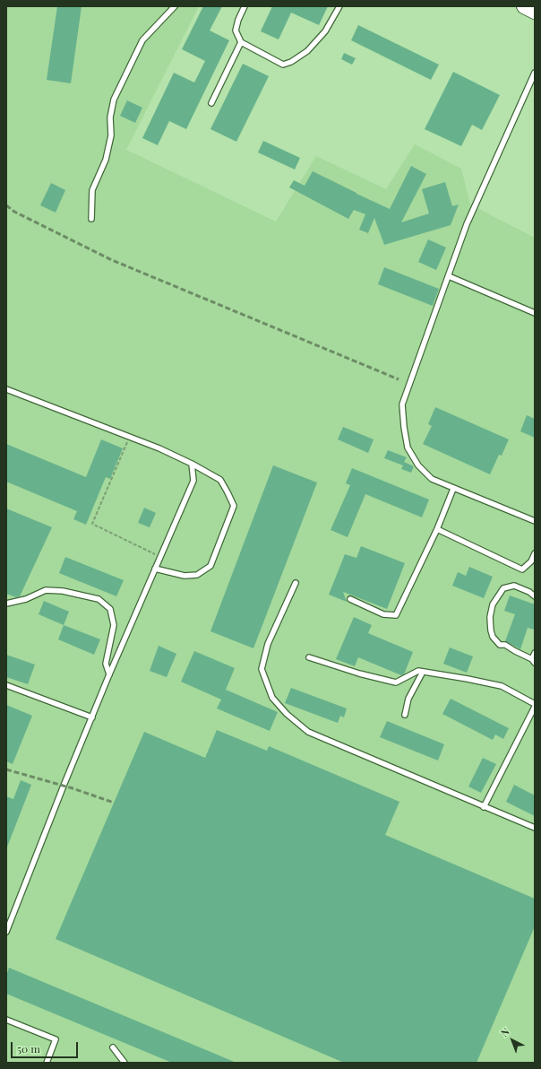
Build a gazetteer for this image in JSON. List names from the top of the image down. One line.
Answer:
{"scale_bar":"50 m","north":"top left"}
